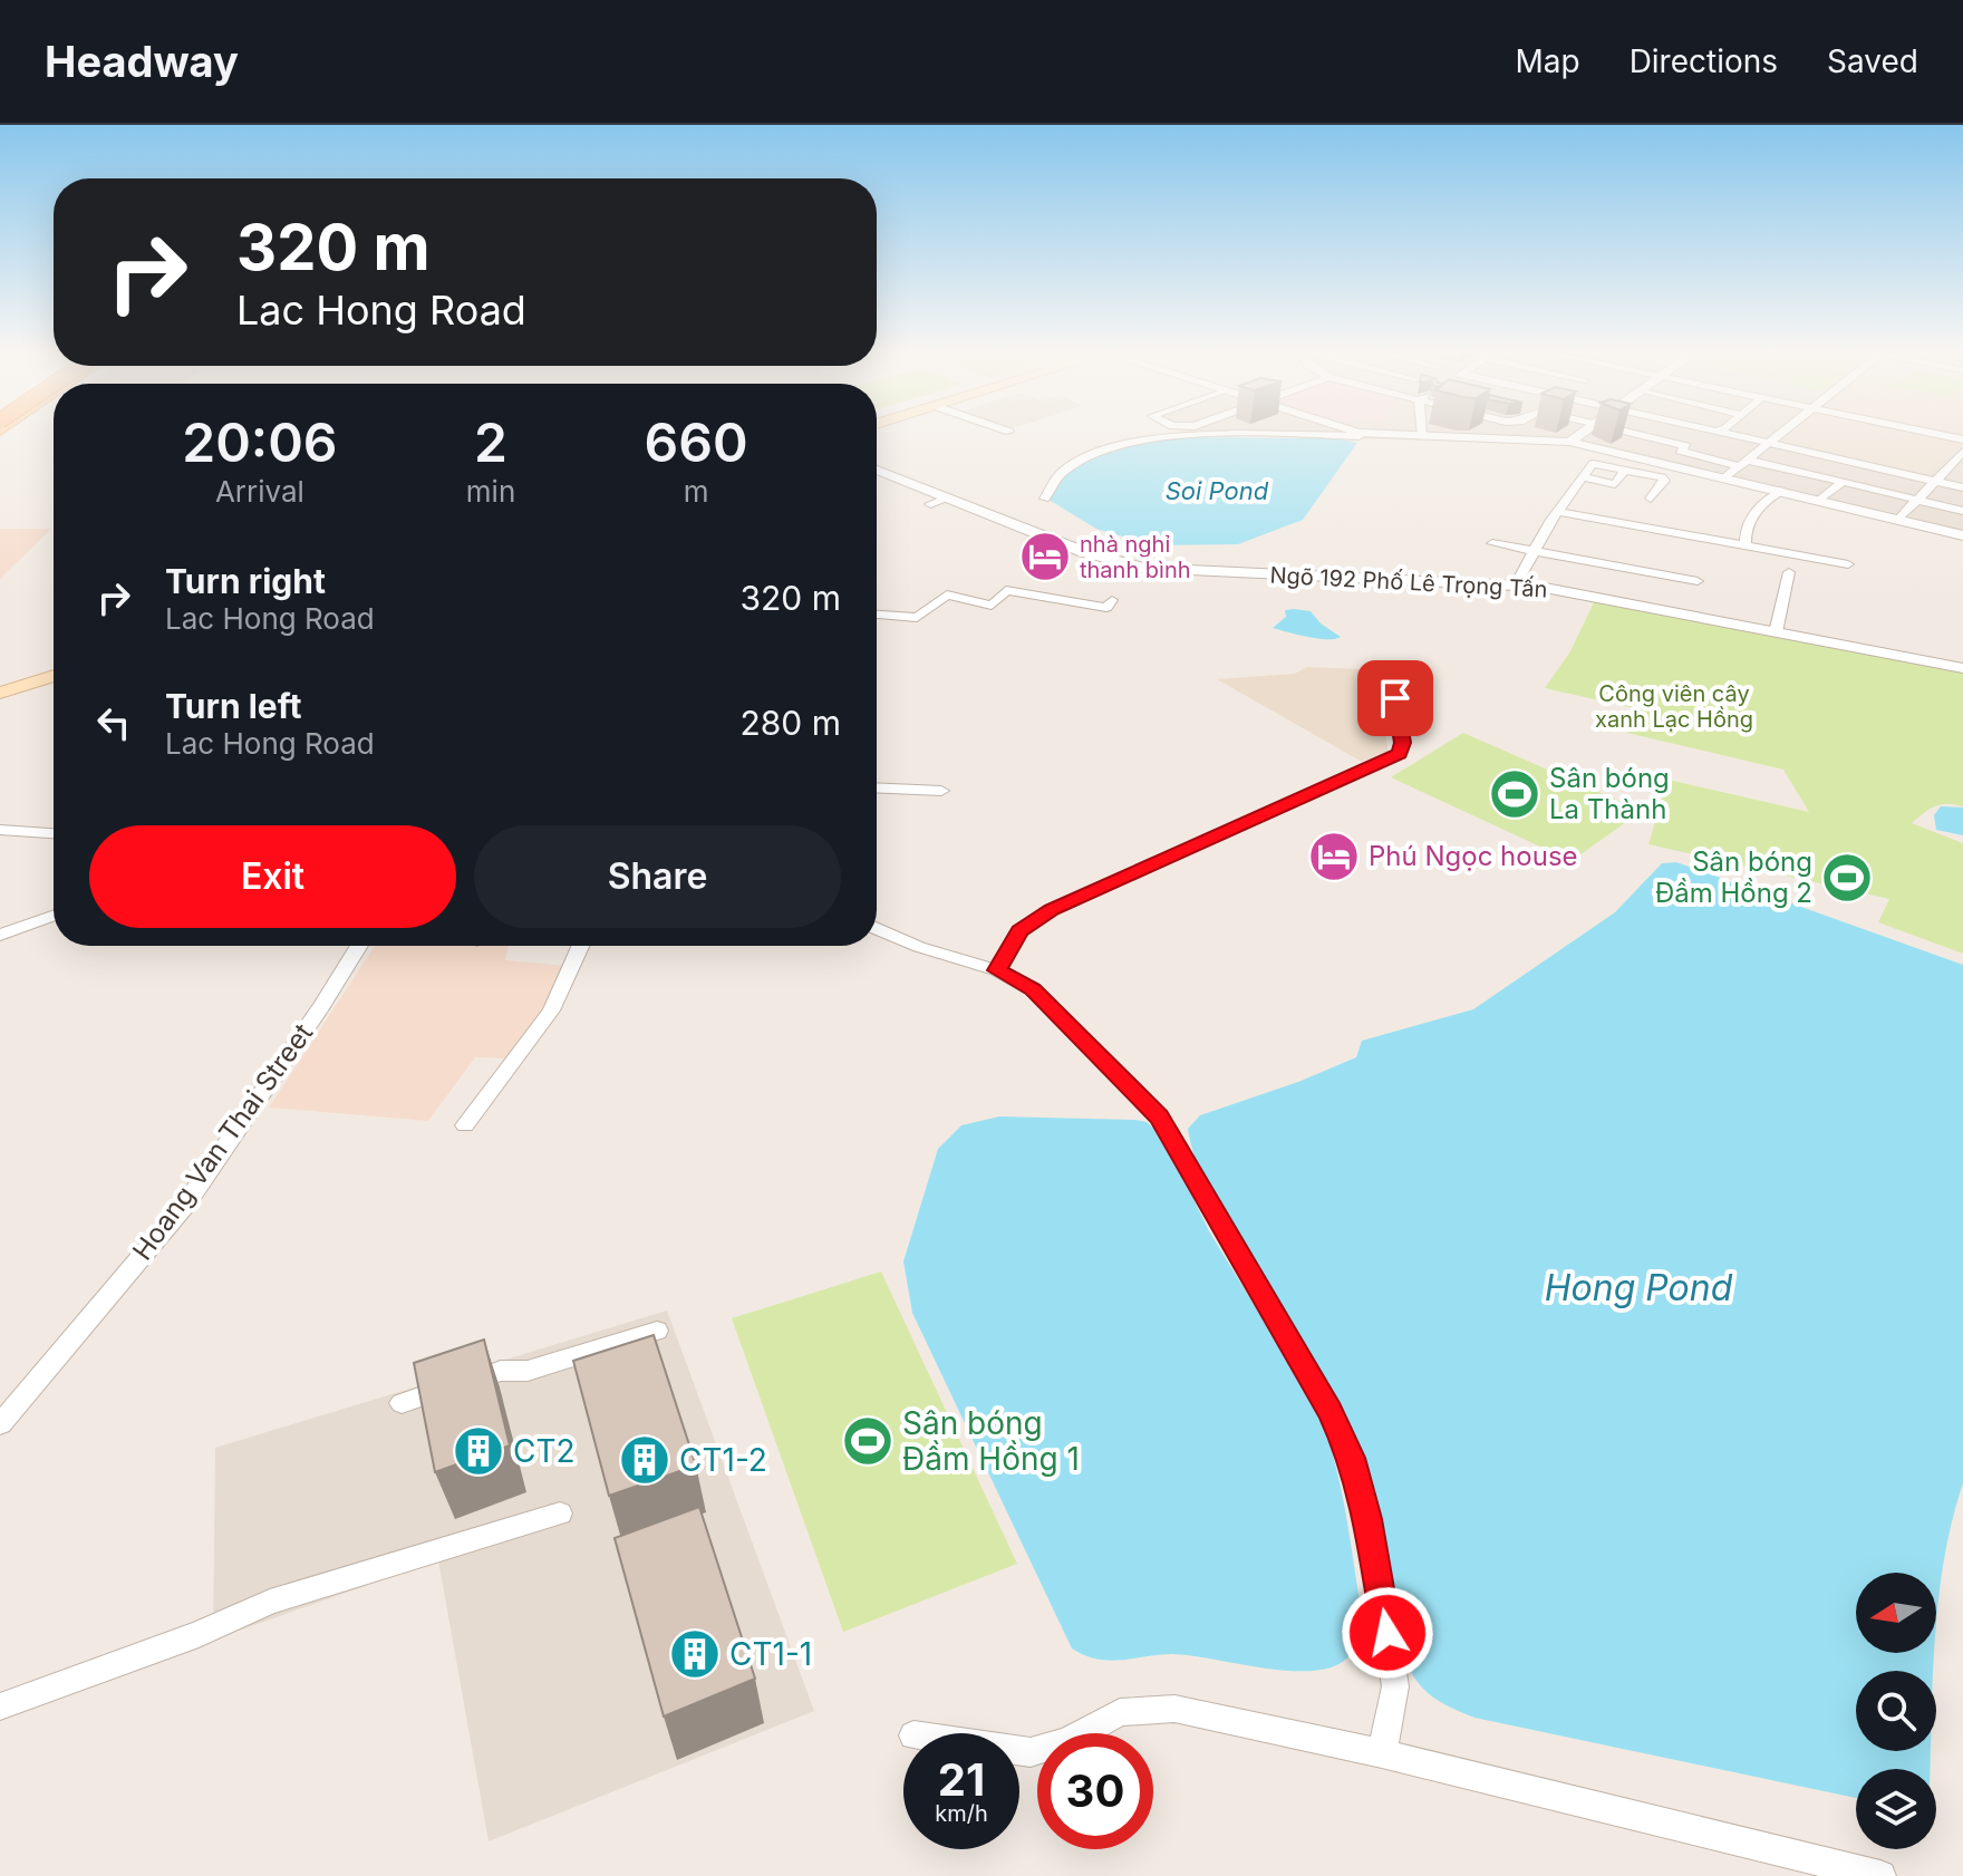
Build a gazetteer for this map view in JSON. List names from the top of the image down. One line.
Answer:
{"streets":{"street":["Ngõ 192 Phố Lê Trọng Tấn","Hoang Van Thai Street"]},"water":["Soi Pond","Hong Pond"],"parks":["Công viên cây xanh Lạc Hồng"],"places":{"hotel":["nhà nghỉ thanh bình","Phú Ngọc house"],"sports":["Sân bóng La Thành","Sân bóng Đầm Hồng 2","Sân bóng Đầm Hồng 1"],"building":["CT2","CT1-2","CT1-1"]},"north":"left","page":{"header":"Headway","nav":["Map","Directions","Saved"],"turn":["320 m","Lac Hong Road"],"eta":["20:06","Arrival","2","min","660","m"],"list":[{"name":"Turn right","note":"Lac Hong Road","value":"320 m"},{"name":"Turn left","note":"Lac Hong Road","value":"280 m"}],"buttons":["Exit","Share"],"speed":"21 km/h","limit":"30"}}
